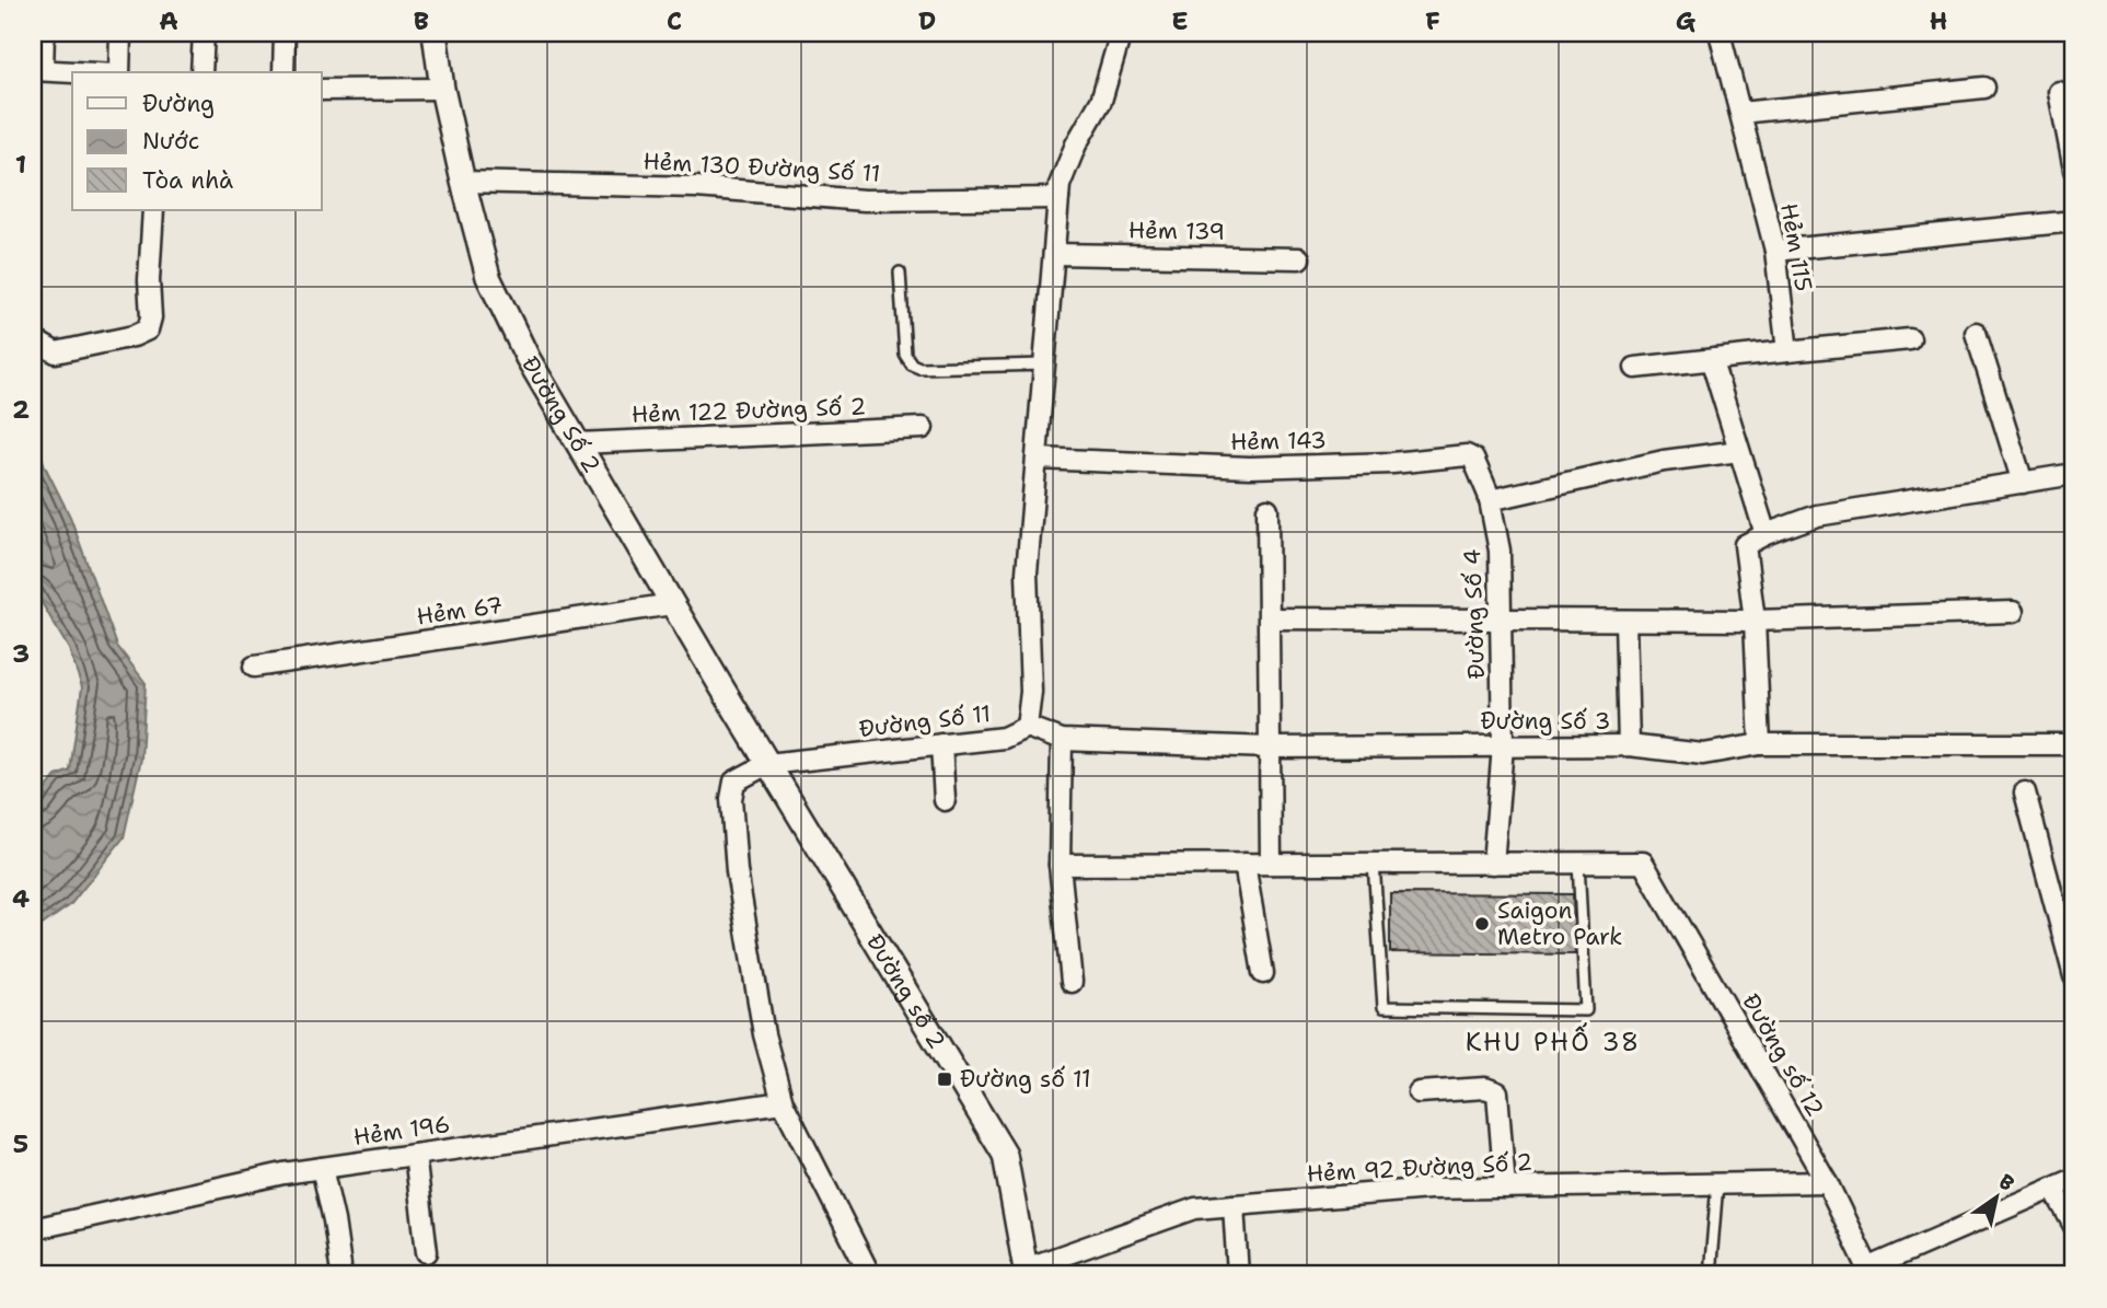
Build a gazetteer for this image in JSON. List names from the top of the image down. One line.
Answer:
{"streets":{"street":["Hẻm 130 Đường Số 11","Hẻm 139","Hẻm 115","Hẻm 122 Đường Số 2","Đường Số 2","Hẻm 143","Hẻm 67","Đường Số 4","Đường Số 11","Đường Số 3","Đường số 2","Đường số 12","Hẻm 196","Hẻm 92 Đường Số 2"]},"crossings":[["Hẻm 130 Đường Số 11","Đường Số 2"],["Hẻm 130 Đường Số 11","Đường Số 11"],["Hẻm 139","Đường Số 11"],["Hẻm 122 Đường Số 2","Đường Số 2"],["Đường Số 2","Hẻm 67"],["Đường Số 2","Đường Số 11"],["Đường Số 2","Đường số 2"],["Hẻm 143","Đường Số 4"],["Hẻm 143","Đường Số 11"],["Đường Số 4","Đường Số 3"],["Đường Số 11","Đường Số 3"],["Đường Số 11","Đường số 2"],["Đường Số 11","Hẻm 196"],["Đường số 2","Hẻm 92 Đường Số 2"],["Đường số 12","Hẻm 92 Đường Số 2"]],"districts":["KHU PHỐ 38"],"places":{"other":["Saigon Metro Park"],"transit":["Đường số 11"]},"legend":["Đường","Nước","Tòa nhà"],"north":"top right","grid":{"columns":["A","B","C","D","E","F","G","H"],"rows":["1","2","3","4","5"]}}
